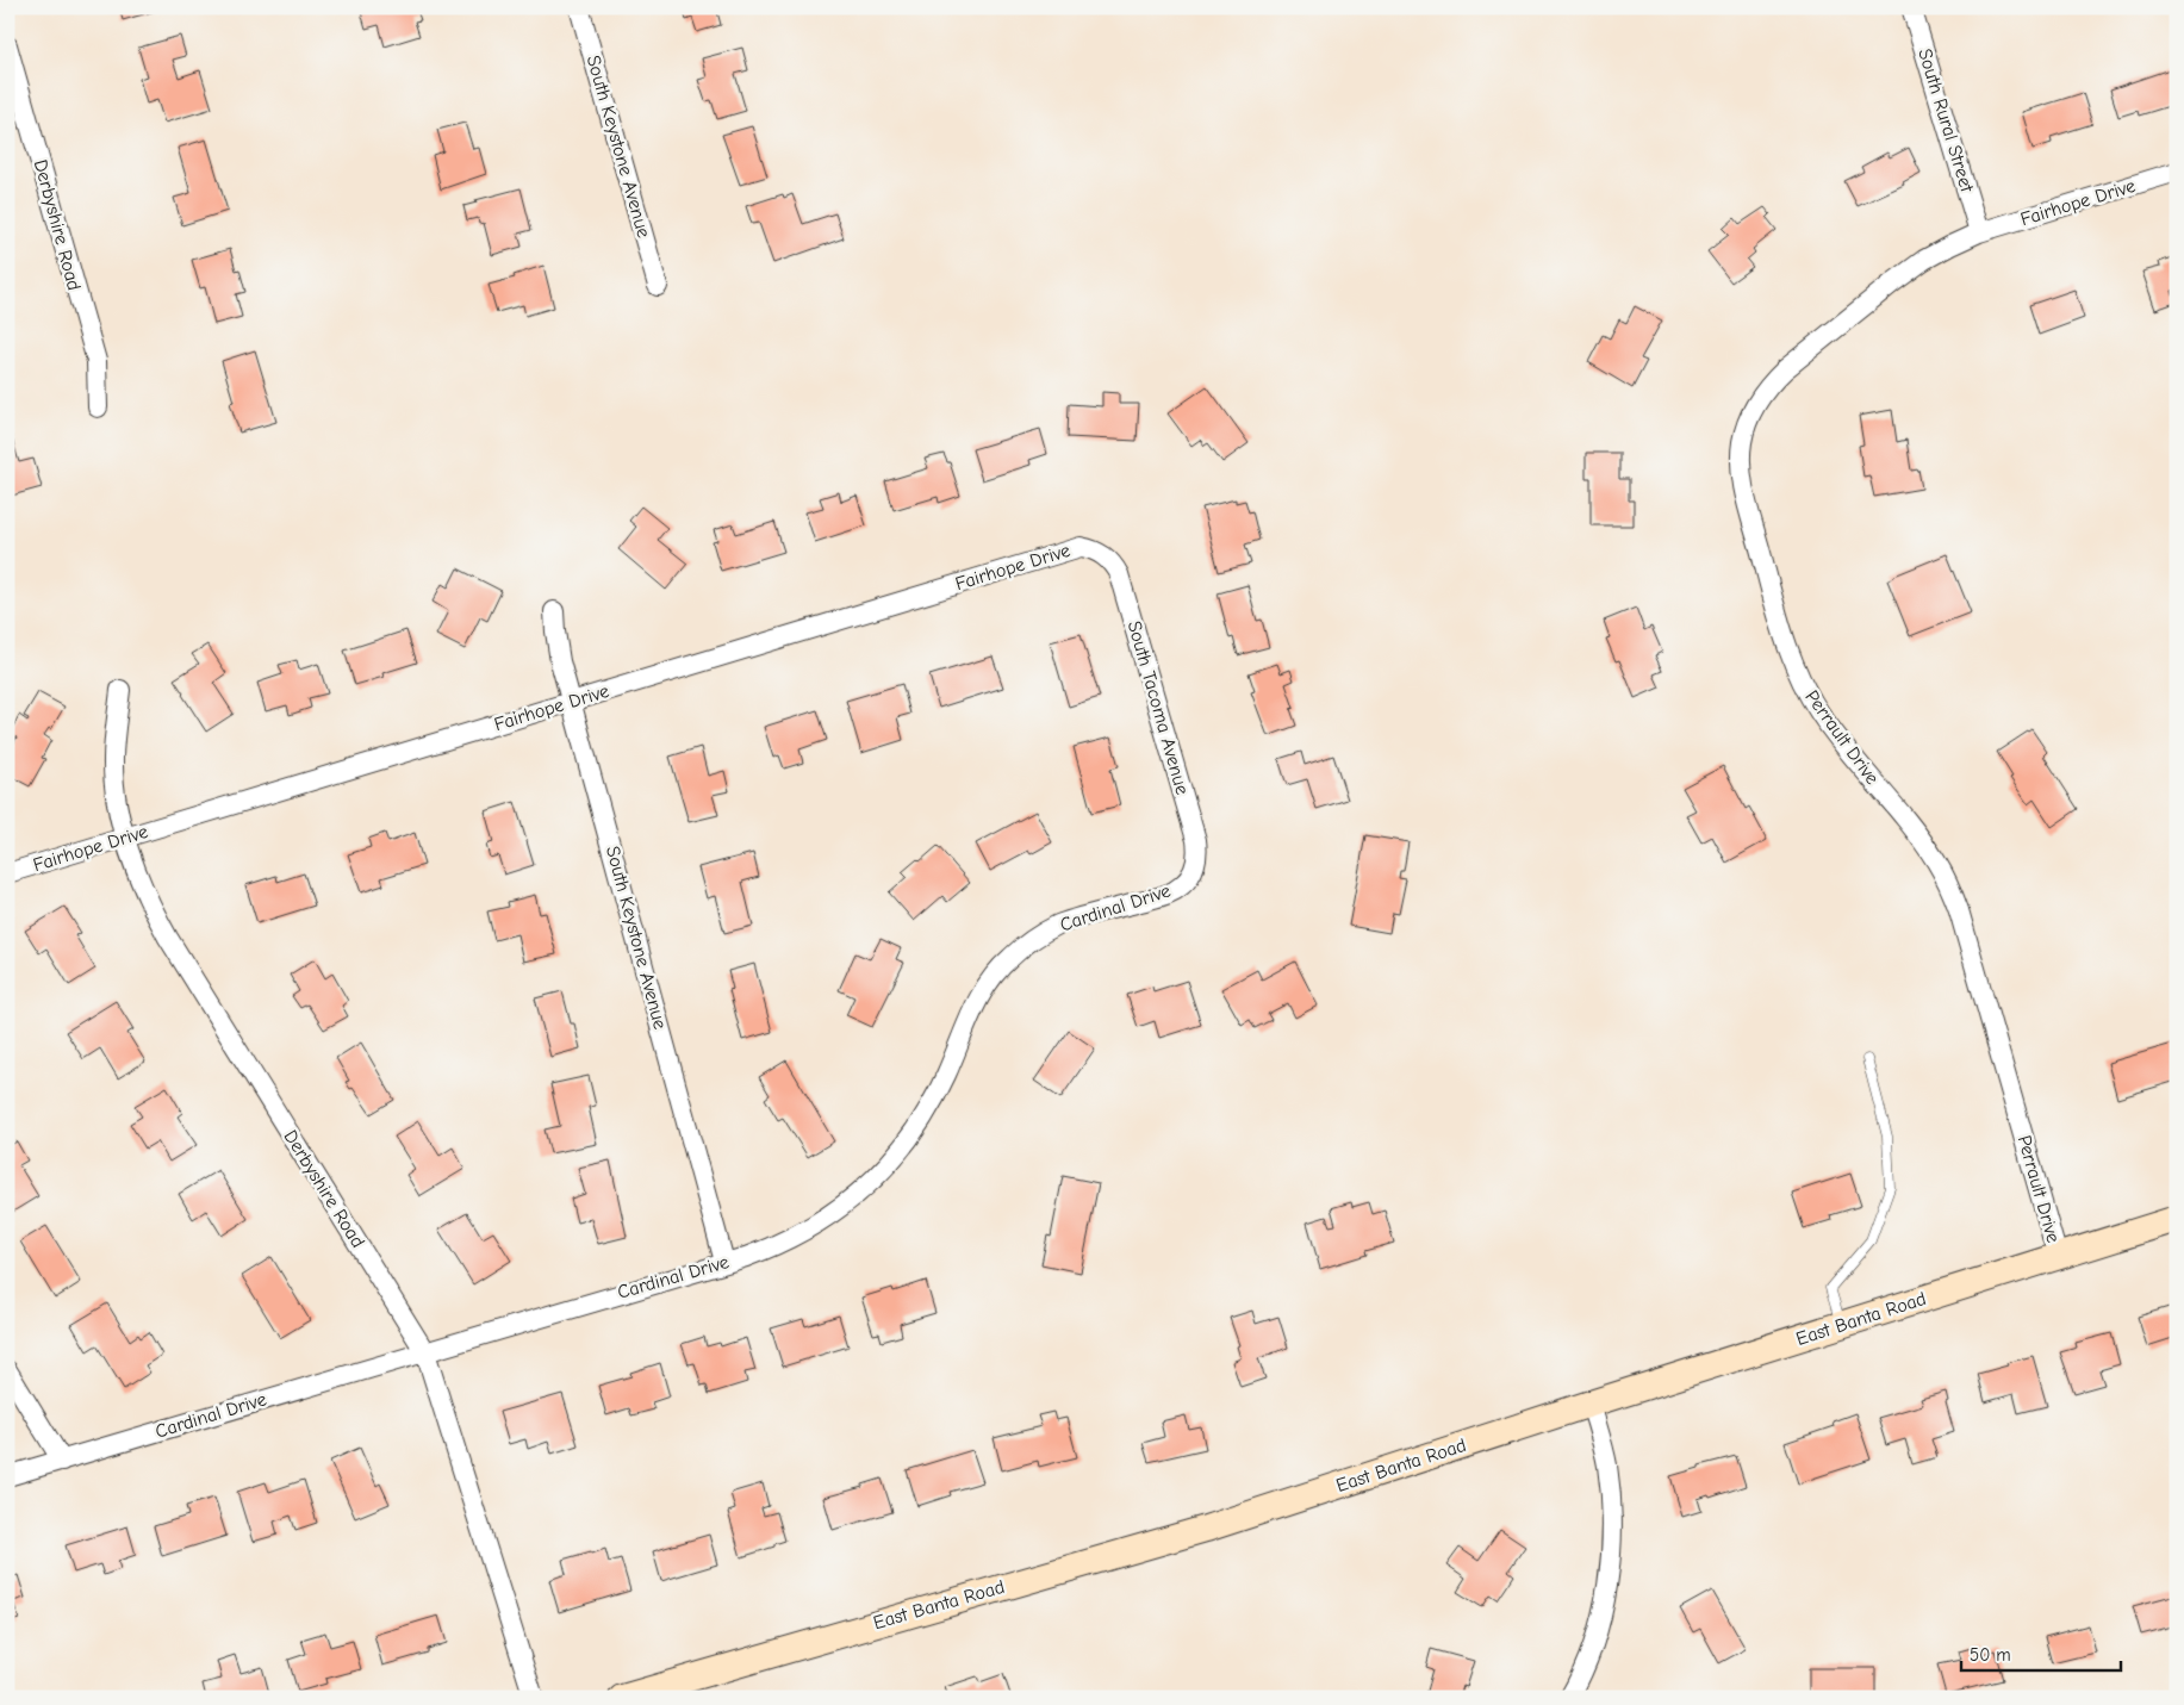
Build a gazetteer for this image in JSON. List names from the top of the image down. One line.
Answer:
{"streets":{"street":["South Rural Street","South Keystone Avenue","Fairhope Drive","Derbyshire Road","South Tacoma Avenue","Perrault Drive","Cardinal Drive","East Banta Road"]},"crossings":[["South Rural Street","Fairhope Drive"],["South Rural Street","Perrault Drive"],["South Keystone Avenue","Fairhope Drive"],["South Keystone Avenue","Cardinal Drive"],["Fairhope Drive","Derbyshire Road"],["Fairhope Drive","South Tacoma Avenue"],["Fairhope Drive","Perrault Drive"],["Derbyshire Road","Cardinal Drive"],["South Tacoma Avenue","Cardinal Drive"],["Perrault Drive","East Banta Road"]],"scale_bar":"50 m"}
